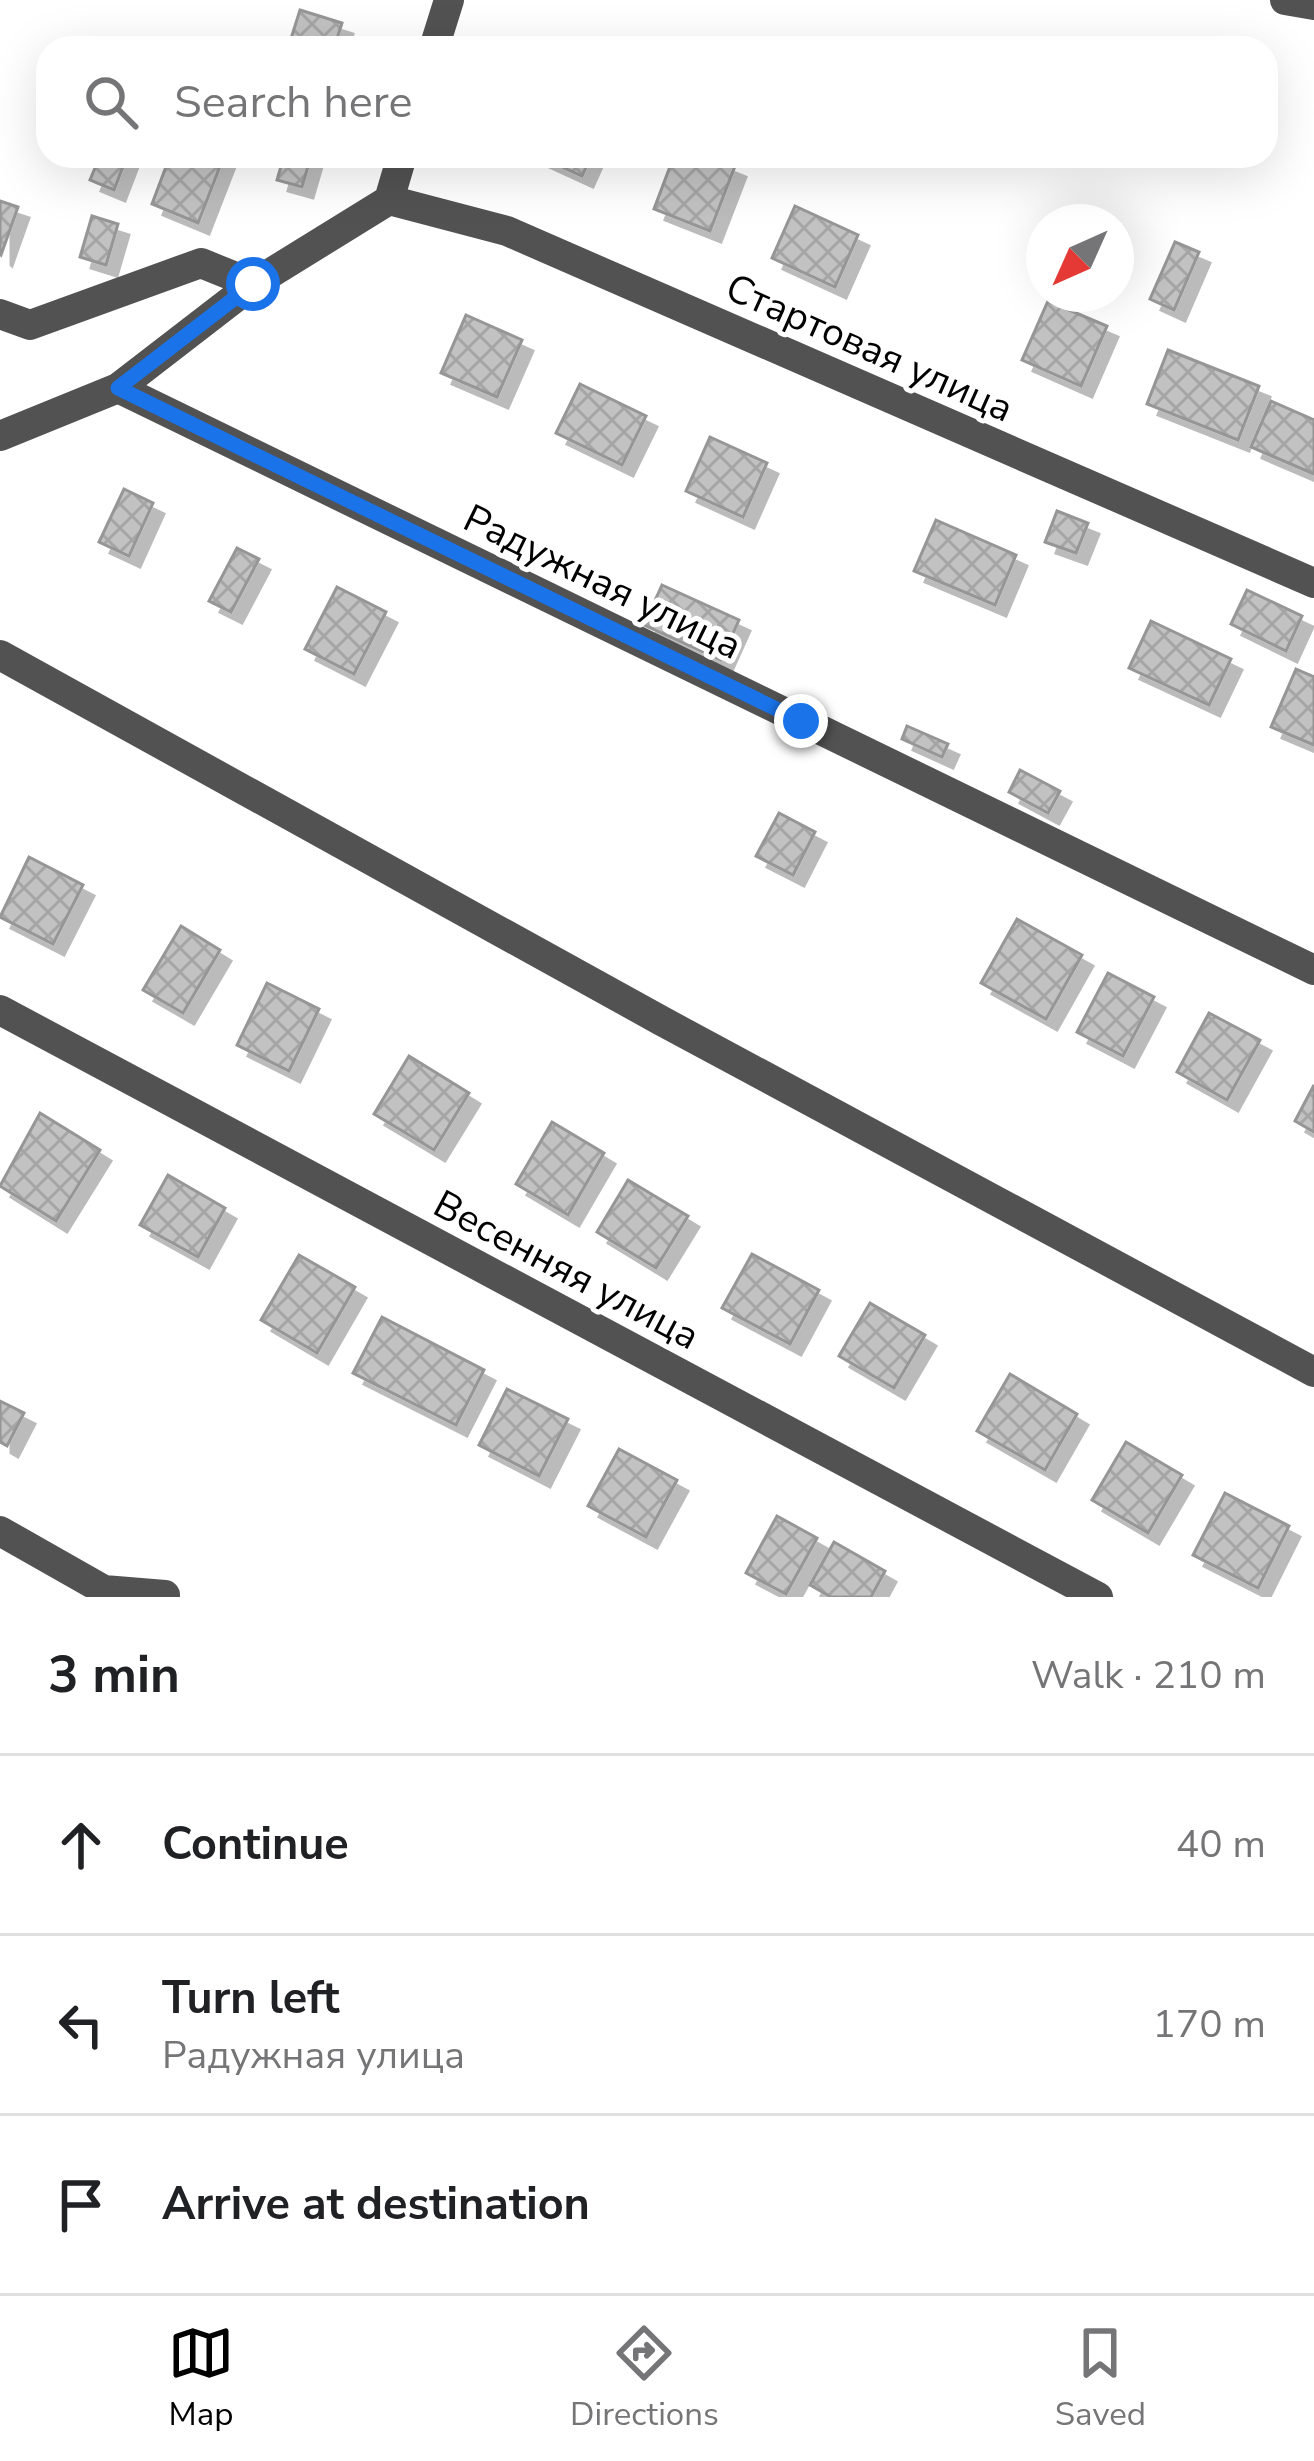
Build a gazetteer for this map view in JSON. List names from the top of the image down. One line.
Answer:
{"streets":{"street":["Стартовая улица","Радужная улица","Весенняя улица"]},"north":"bottom left","page":{"search":"Search here","heading":["3 min","Walk · 210 m"],"list":[["Continue","40 m"],["Turn left","Радужная улица","170 m"],"Arrive at destination"],"nav":["Map","Directions","Saved"]}}
